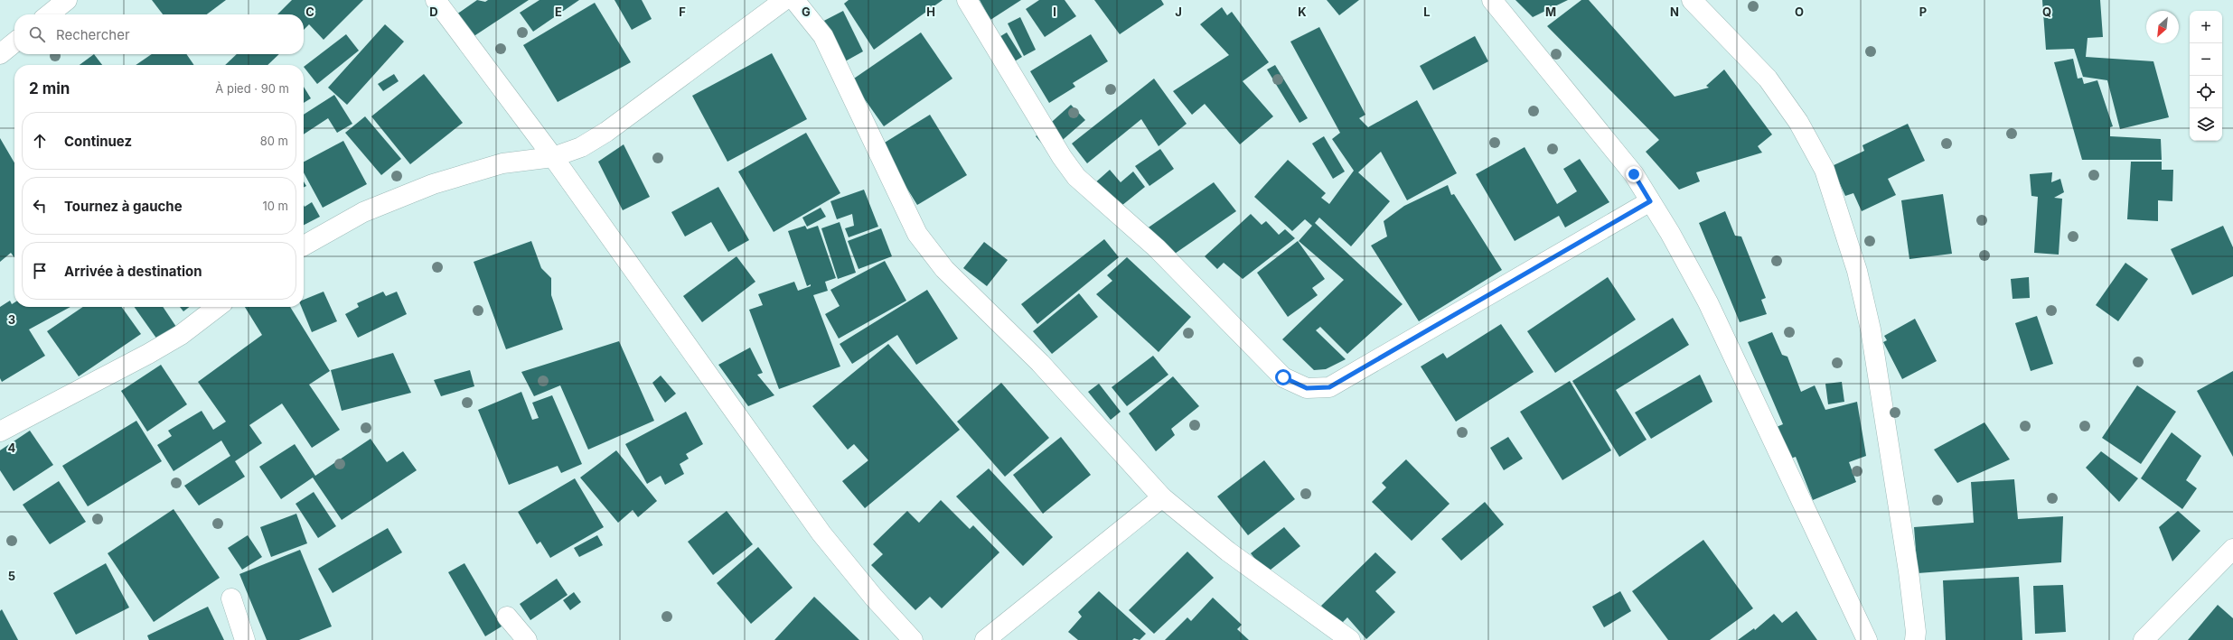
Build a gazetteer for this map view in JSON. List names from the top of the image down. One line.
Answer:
{"north":"bottom left","page":{"map_buttons":["+","−"],"search":"Rechercher","heading":["2 min","À pied · 90 m"],"list":[["Continuez","80 m"],["Tournez à gauche","10 m"],"Arrivée à destination"]},"grid":{"columns":["C","D","E","F","G","H","I","J","K","L","M","N","O","P","Q"],"rows":["3","4","5"]}}
